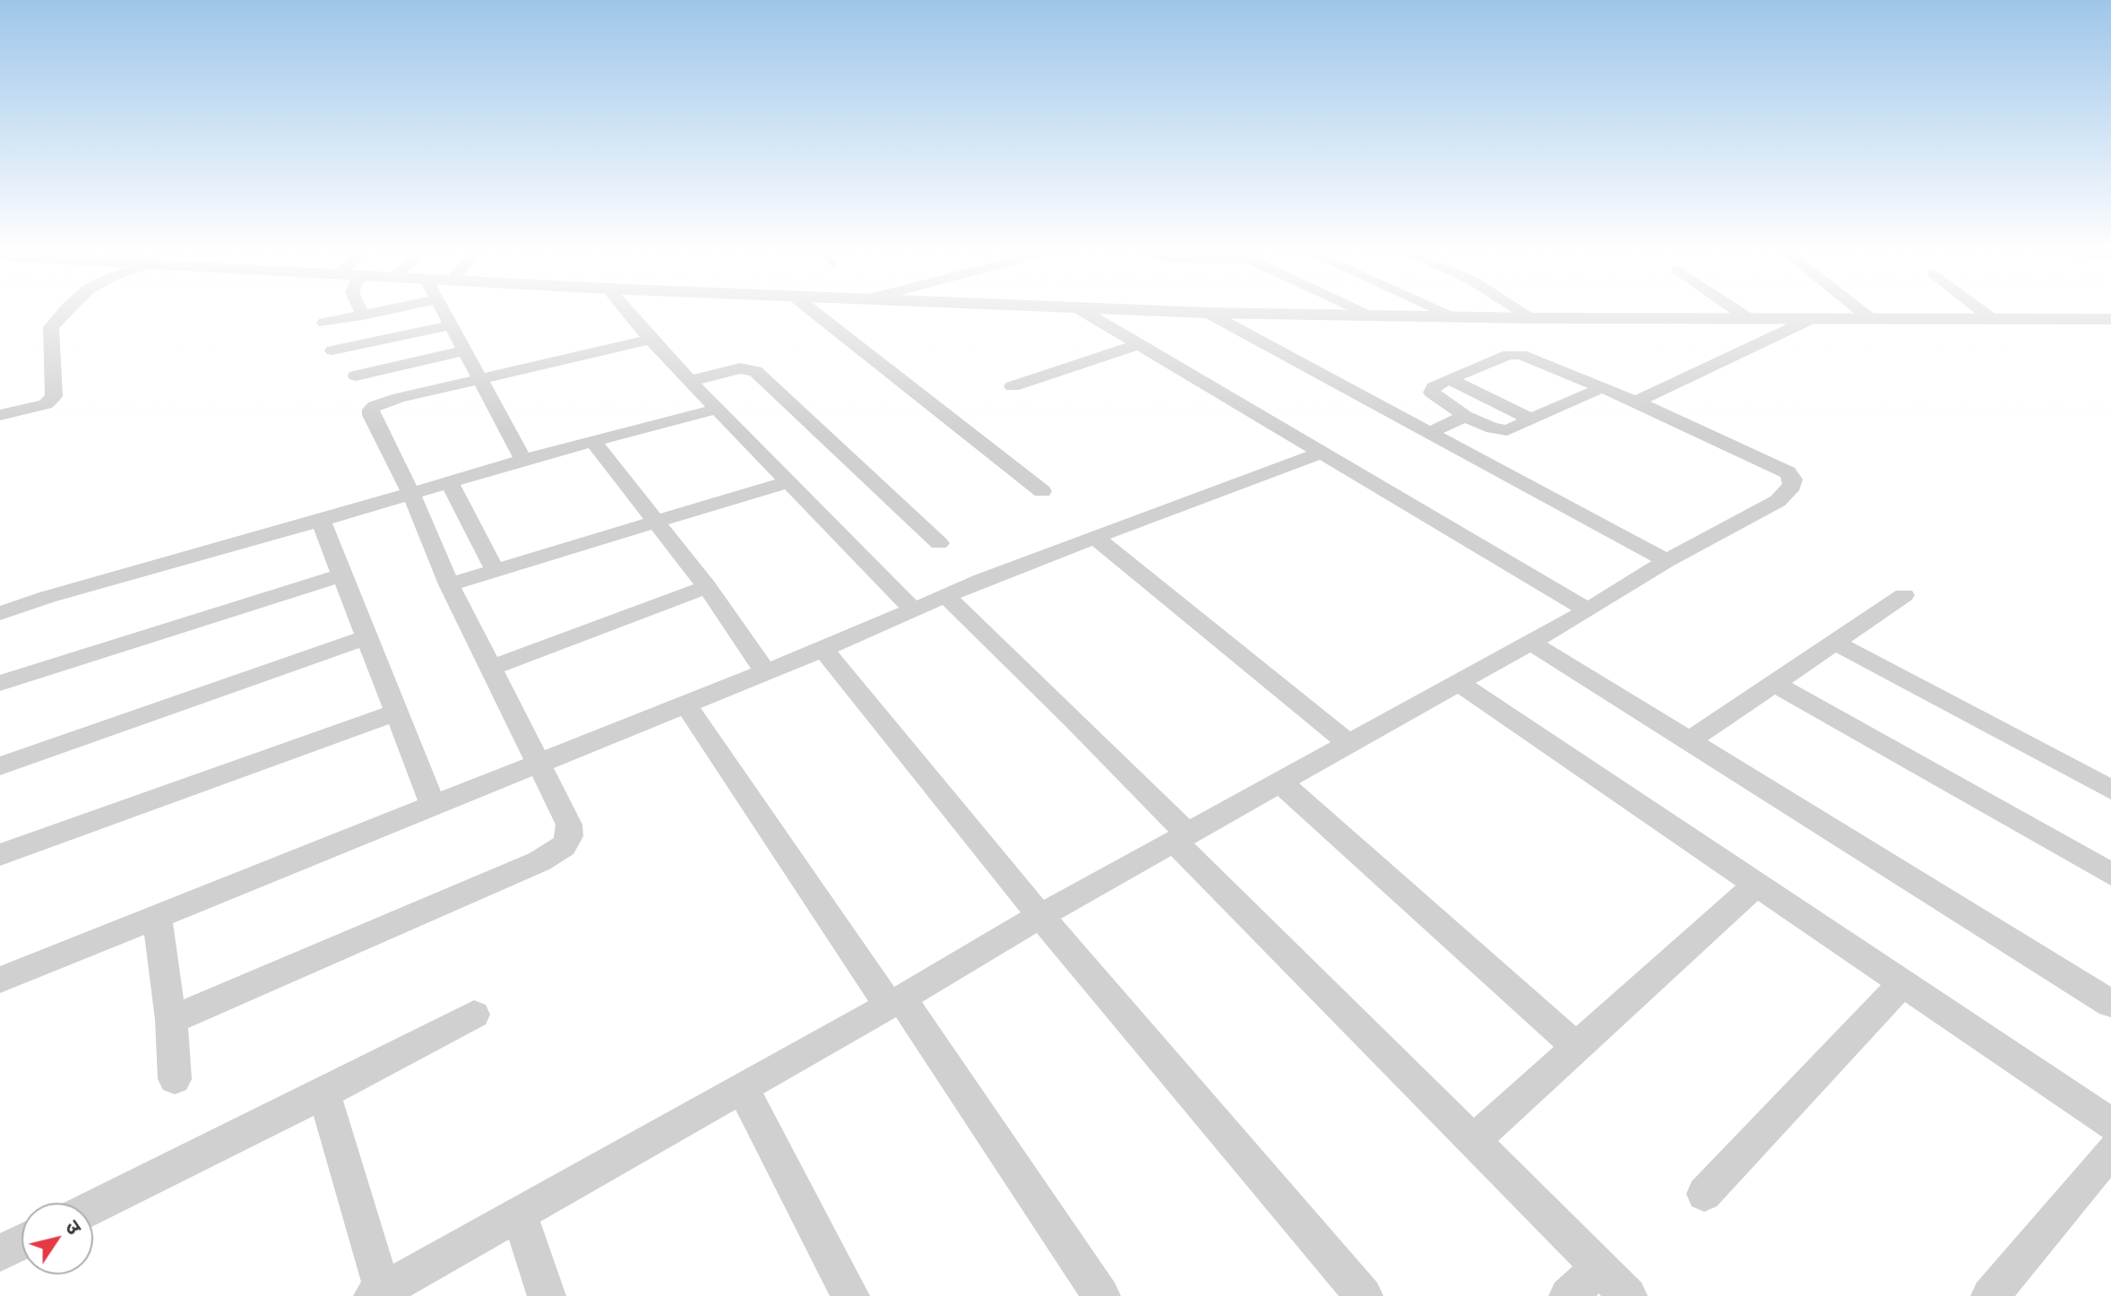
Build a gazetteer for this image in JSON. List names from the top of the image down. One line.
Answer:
{"north":"top right"}
